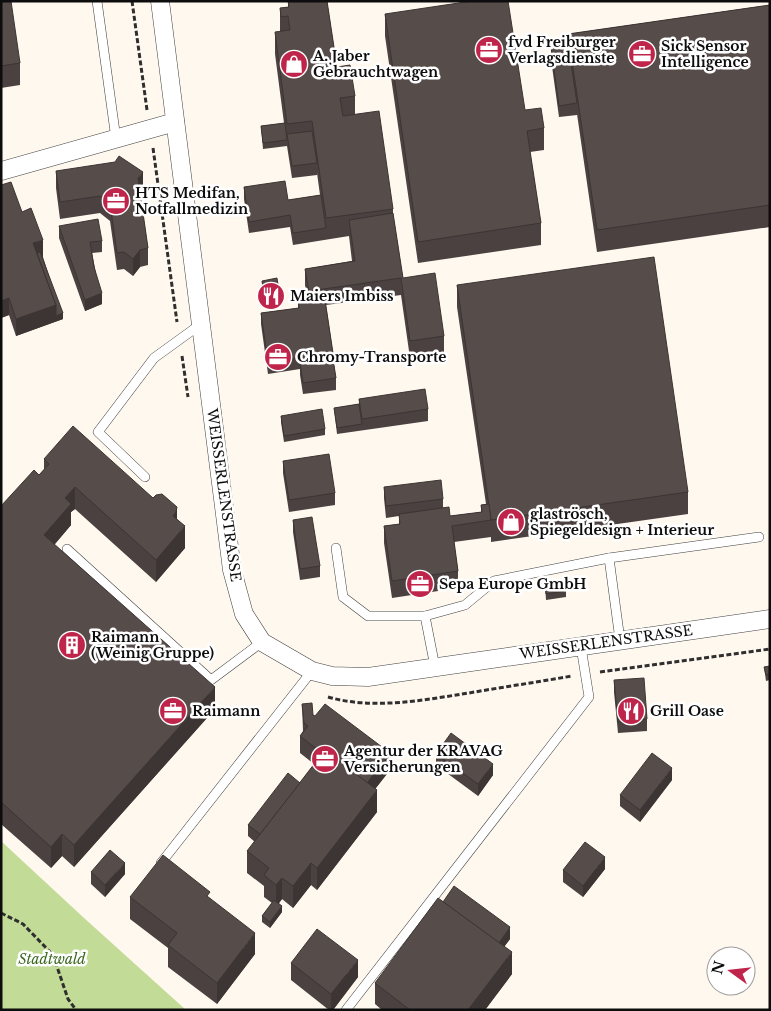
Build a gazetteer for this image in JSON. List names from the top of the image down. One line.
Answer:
{"streets":{"street":["WEISSERLENSTRASSE"]},"parks":["Stadtwald"],"places":{"office":["fvd Freiburger Verlagsdienste","Sick Sensor Intelligence","HTS Medifan, Notfallmedizin","Chromy-Transporte","Sepa Europe GmbH","Raimann","Agentur der KRAVAG Versicherungen"],"shop":["A. Jaber Gebrauchtwagen","glaströsch, Spiegeldesign + Interieur"],"restaurant":["Maiers Imbiss","Grill Oase"],"building":["Raimann (Weinig Gruppe)"]},"north":"left"}
